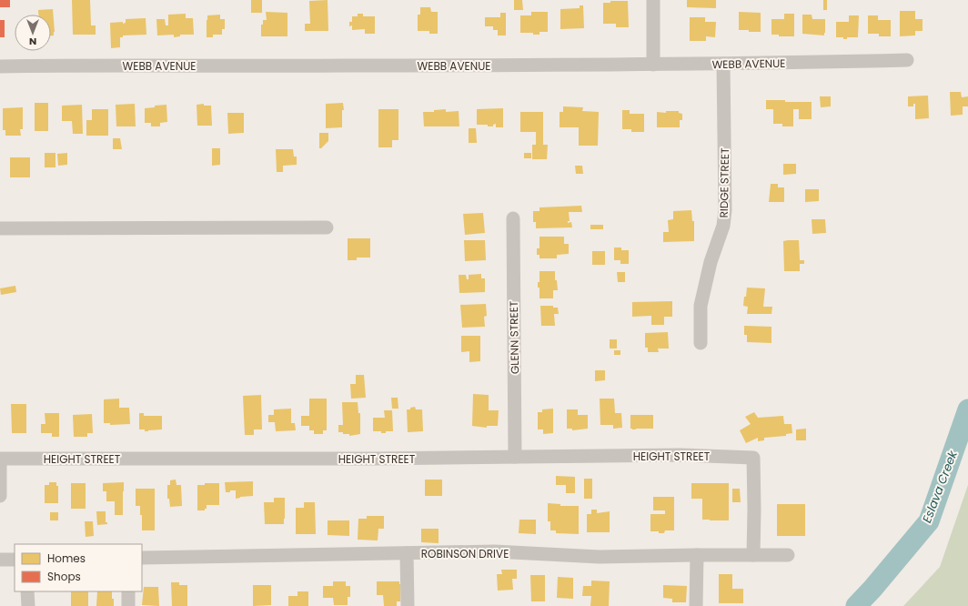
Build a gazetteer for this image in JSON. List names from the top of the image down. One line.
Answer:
{"streets":{"street":["WEBB AVENUE","RIDGE STREET","GLENN STREET","HEIGHT STREET","ROBINSON DRIVE"]},"crossings":[["WEBB AVENUE","RIDGE STREET"],["GLENN STREET","HEIGHT STREET"],["HEIGHT STREET","ROBINSON DRIVE"]],"water":["Eslava Creek"],"legend":["Homes","Shops"],"north":"bottom"}
